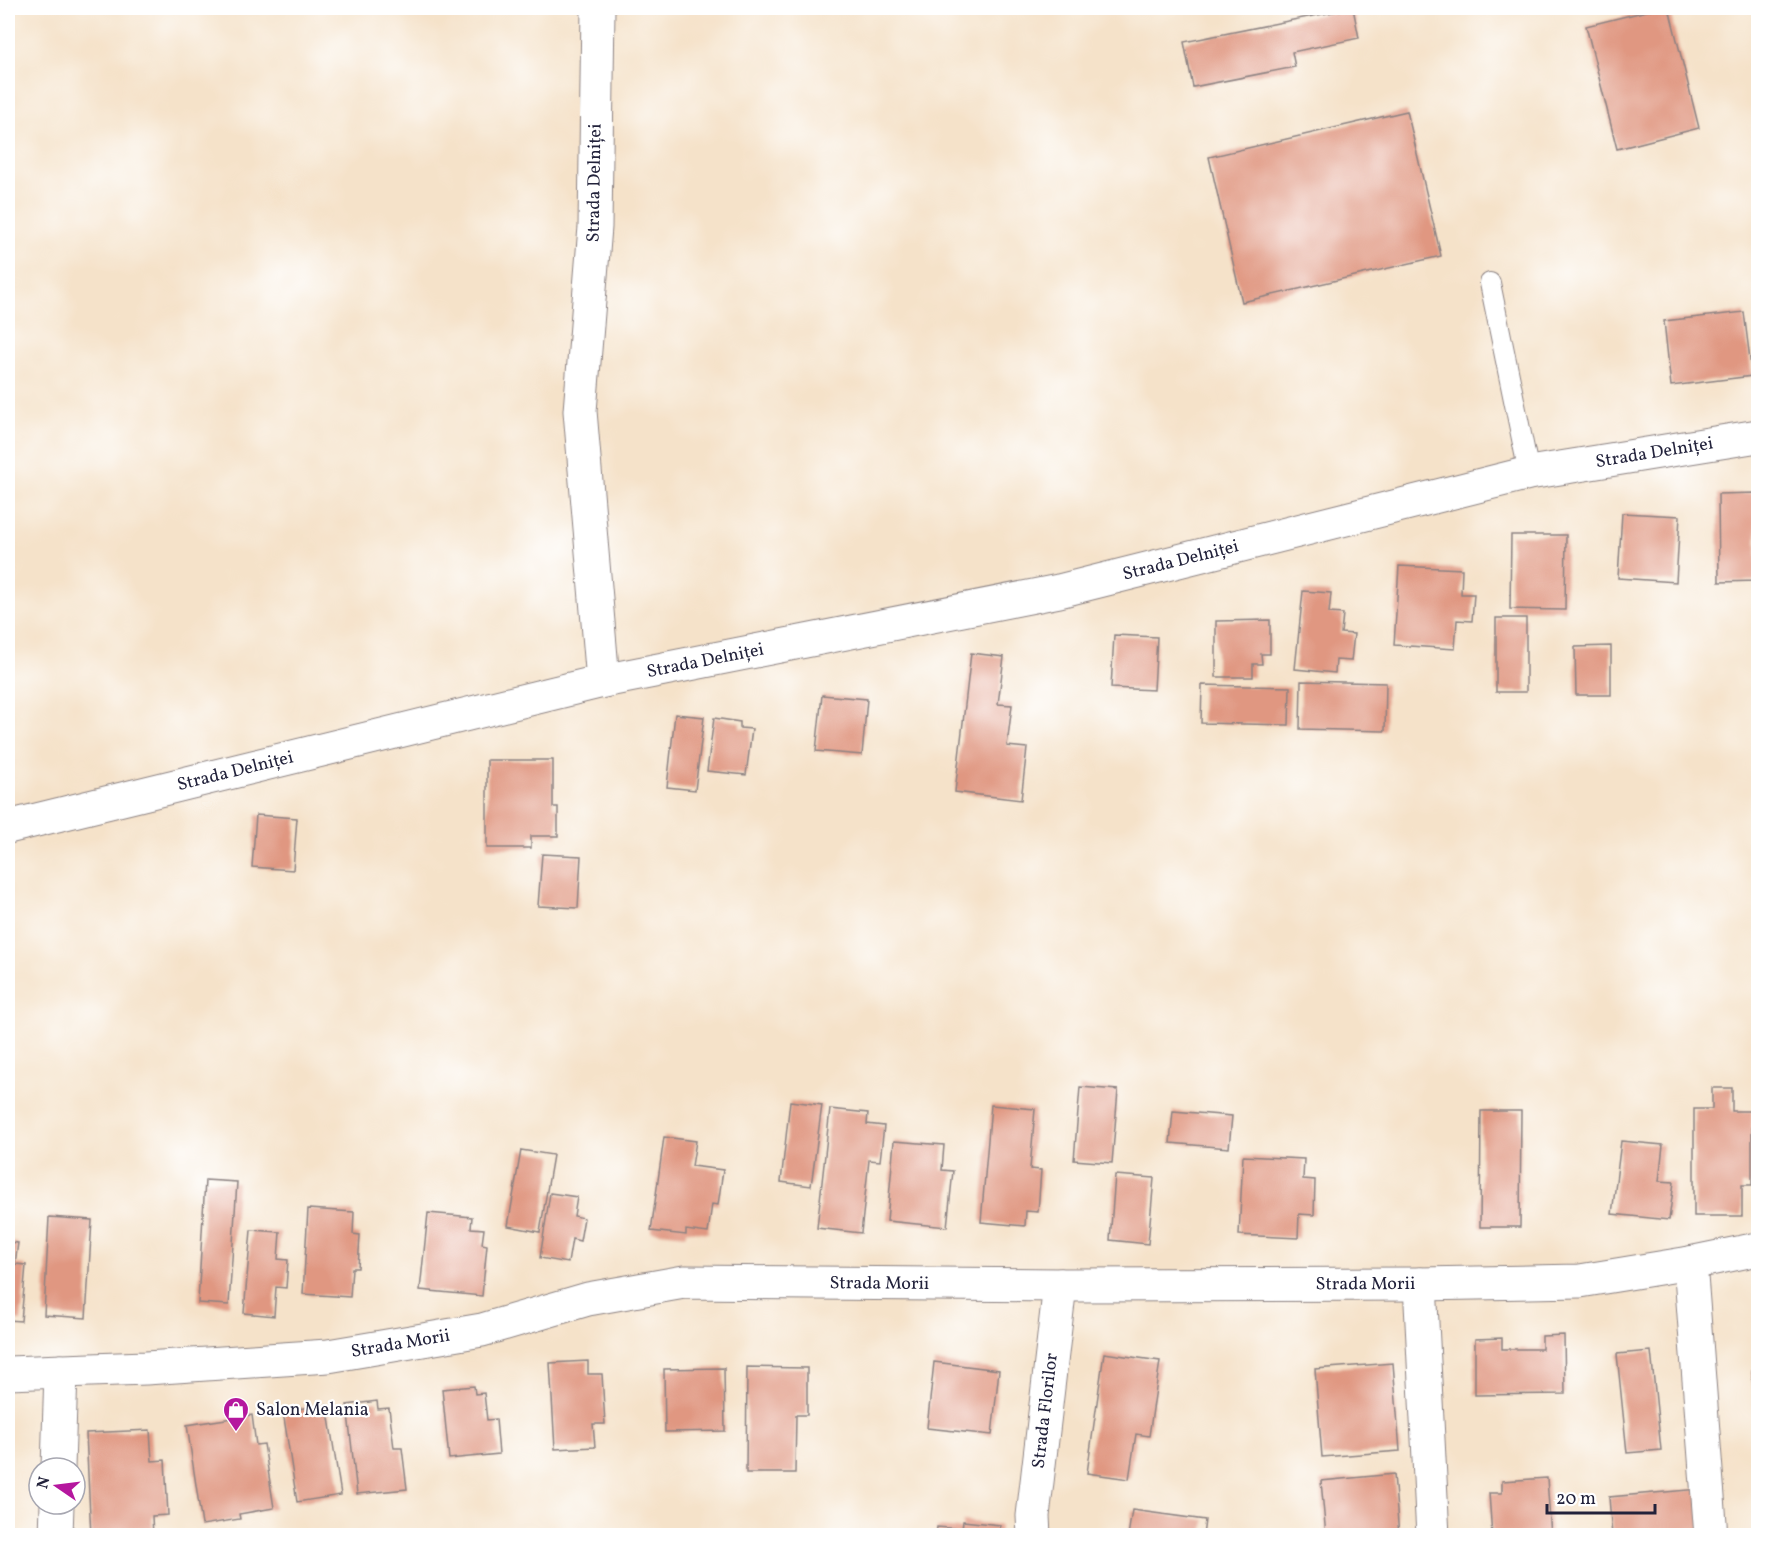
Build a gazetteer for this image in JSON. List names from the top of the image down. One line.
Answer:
{"streets":{"street":["Strada Delniței","Strada Morii","Strada Florilor"]},"crossings":[["Strada Morii","Strada Florilor"]],"places":{"shop":["Salon Melania"]},"scale_bar":"20 m","north":"left"}
